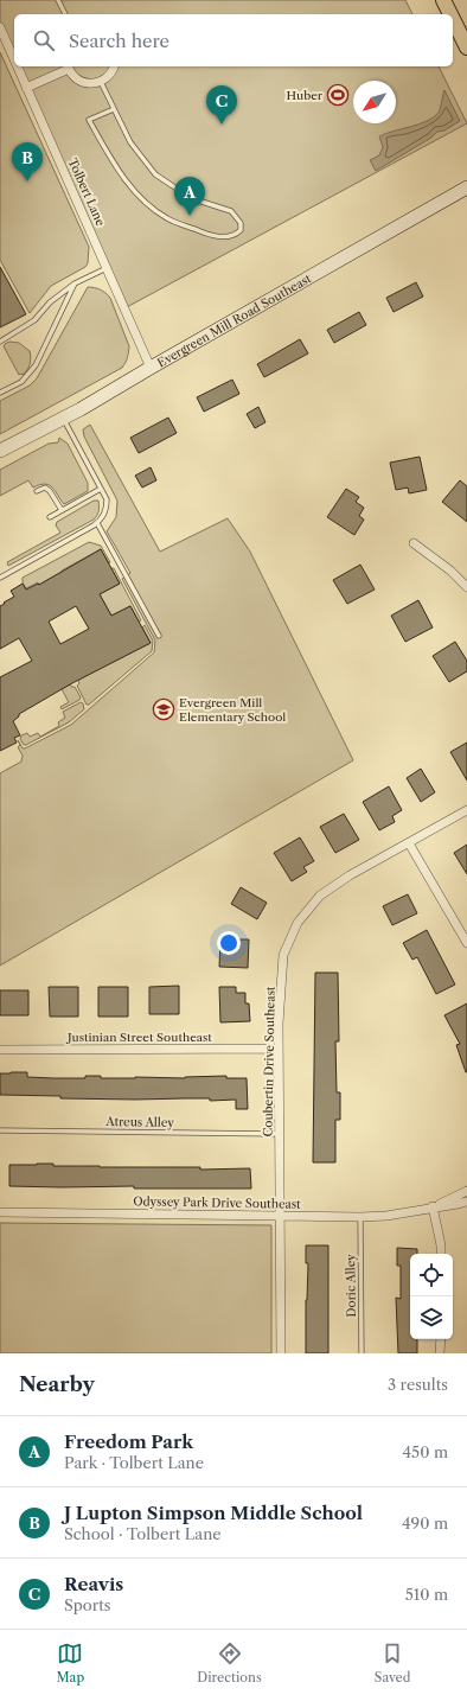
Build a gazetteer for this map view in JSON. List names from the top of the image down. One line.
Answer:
{"streets":{"main road":["Evergreen Mill Road Southeast"],"street":["Tolbert Lane","Justinian Street Southeast","Coubertin Drive Southeast","Odyssey Park Drive Southeast"],"lane":["Atreus Alley","Doric Alley"]},"crossings":[["Tolbert Lane","Evergreen Mill Road Southeast"],["Justinian Street Southeast","Coubertin Drive Southeast"],["Coubertin Drive Southeast","Atreus Alley"],["Coubertin Drive Southeast","Odyssey Park Drive Southeast"],["Odyssey Park Drive Southeast","Doric Alley"]],"places":{"sports":["Huber"],"school or university":["Evergreen Mill Elementary School"]},"north":"bottom left","page":{"search":"Search here","pins":["C","B","A"],"heading":["Nearby","3 results"],"list":[{"mark":"A","name":"Freedom Park","note":"Park · Tolbert Lane","value":"450 m"},{"mark":"B","name":"J Lupton Simpson Middle School","note":"School · Tolbert Lane","value":"490 m"},{"mark":"C","name":"Reavis","note":"Sports","value":"510 m"}],"nav":["Map","Directions","Saved"]}}
